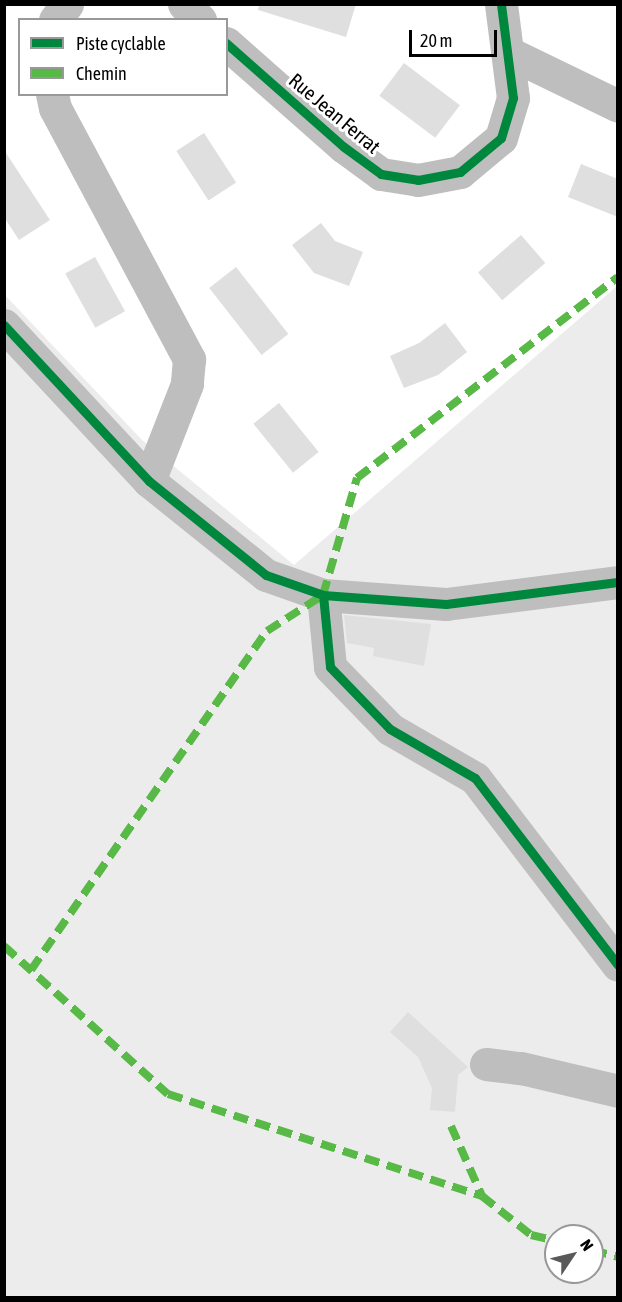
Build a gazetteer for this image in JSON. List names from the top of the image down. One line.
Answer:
{"streets":{"street":["Rue Jean Ferrat"]},"legend":["Piste cyclable","Chemin"],"scale_bar":"20 m","north":"top right"}
